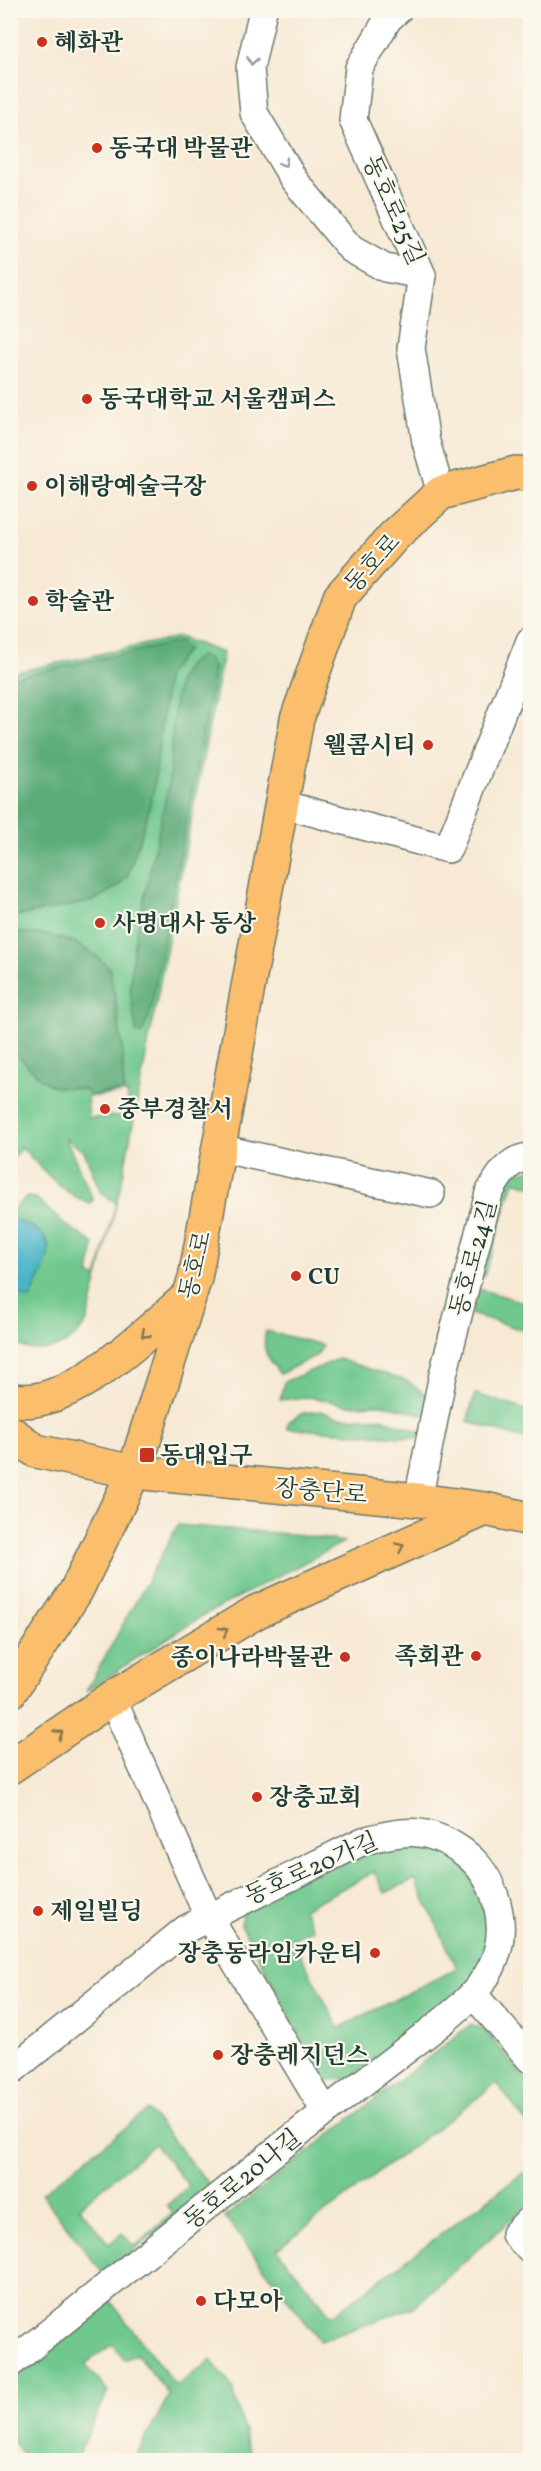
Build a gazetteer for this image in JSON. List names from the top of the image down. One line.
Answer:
{"streets":{"main road":["동호로","장충단로"],"street":["동호로25길","동호로24길","동호로20가길","동호로20나길"]},"crossings":[["동호로25길","동호로"],["동호로","장충단로"],["동호로24길","장충단로"],["동호로20가길","동호로20나길"]],"places":{"other":["혜화관","동국대 박물관","동국대학교 서울캠퍼스","이해랑예술극장","학술관","웰콤시티","사명대사 동상","중부경찰서","CU","족회관","종이나라박물관","장충교회","제일빌딩","장충동라임카운티","장충레지던스","다모아"],"transit":["동대입구"]}}
